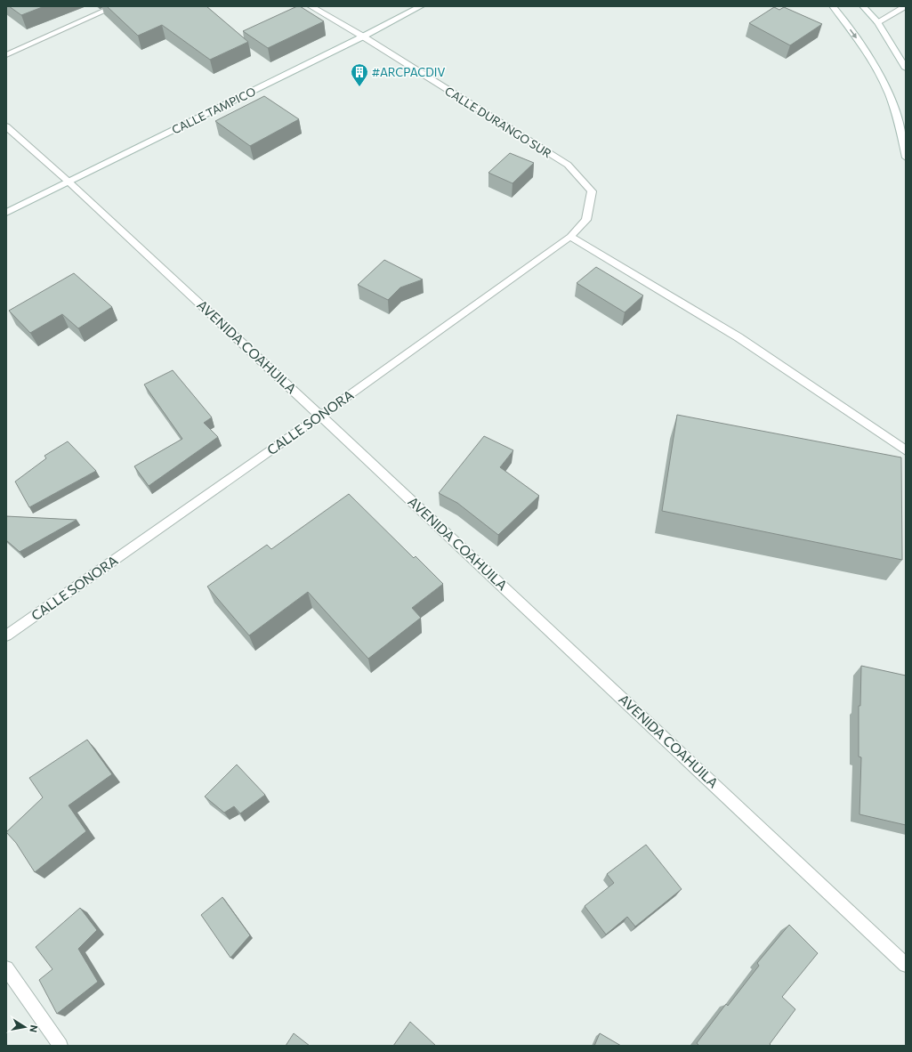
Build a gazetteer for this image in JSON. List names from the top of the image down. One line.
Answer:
{"streets":{"street":["CALLE TAMPICO","CALLE DURANGO SUR","AVENIDA COAHUILA","CALLE SONORA"]},"crossings":[["CALLE TAMPICO","CALLE DURANGO SUR"],["CALLE TAMPICO","AVENIDA COAHUILA"],["CALLE DURANGO SUR","CALLE SONORA"],["AVENIDA COAHUILA","CALLE SONORA"]],"places":{"building":["#ARCPACDIV"]},"north":"right"}
